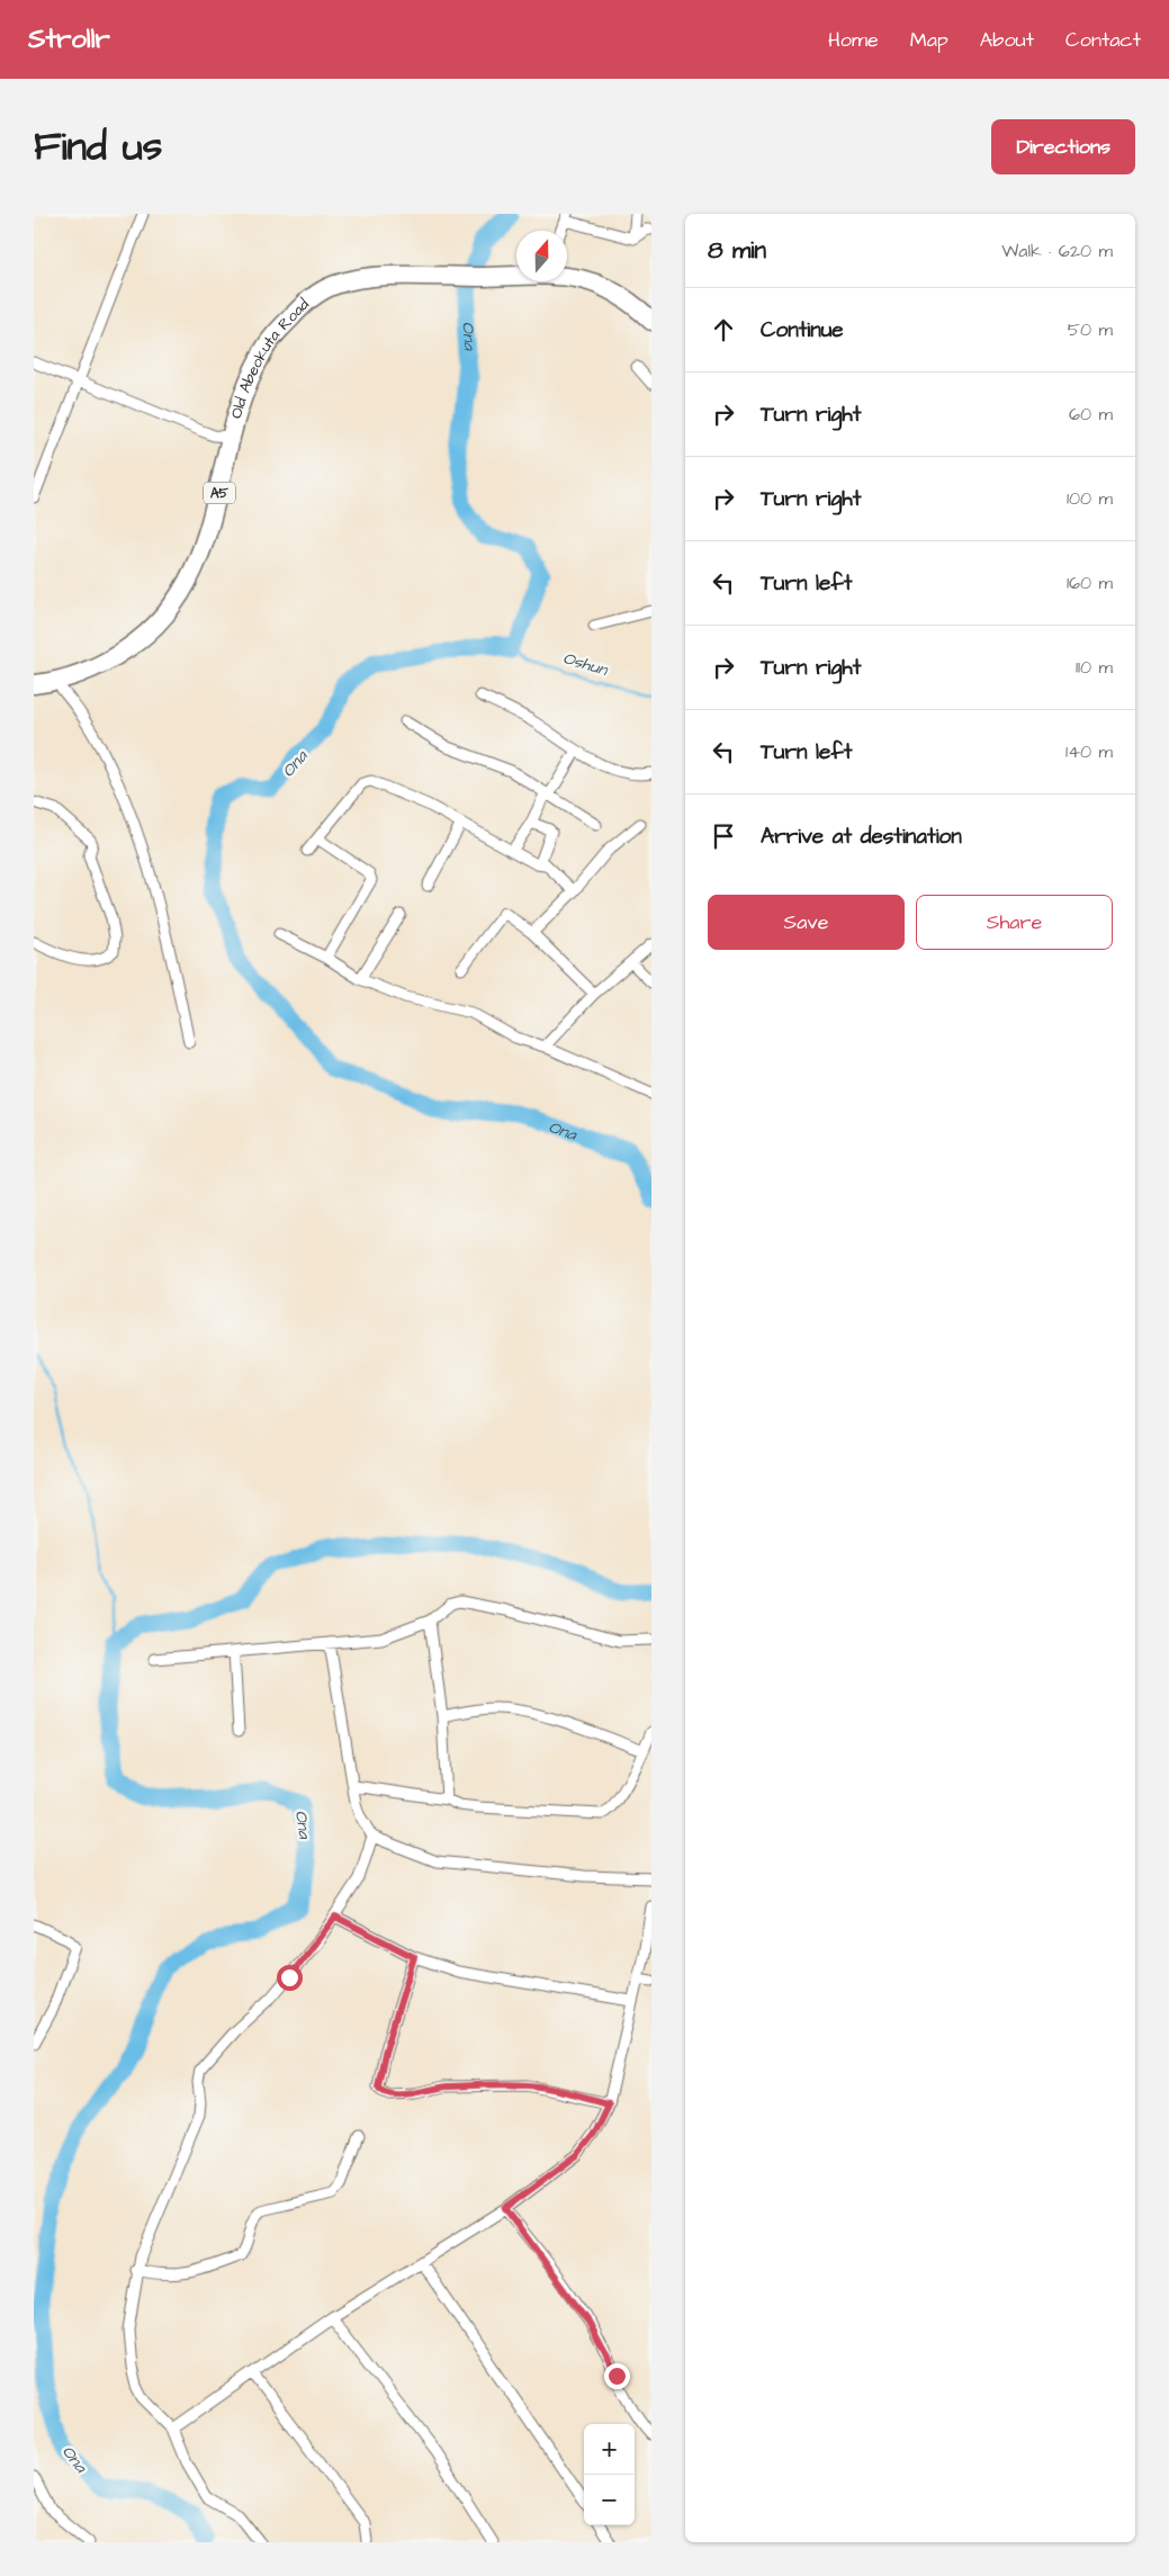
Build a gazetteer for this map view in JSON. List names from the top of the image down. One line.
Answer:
{"streets":{"highway":["Old Abeokuta Road","A5"]},"water":["Ona","Oshun"],"north":"top","page":{"header":"Strollr","nav":["Home","Map","About","Contact"],"title":"Find us","buttons":["Directions",["Save","Share"]],"heading":["8 min","Walk · 620 m"],"list":[["Continue","50 m"],["Turn right","60 m"],["Turn right","100 m"],["Turn left","160 m"],["Turn right","110 m"],["Turn left","140 m"],"Arrive at destination"],"map_buttons":["+","−"]}}
